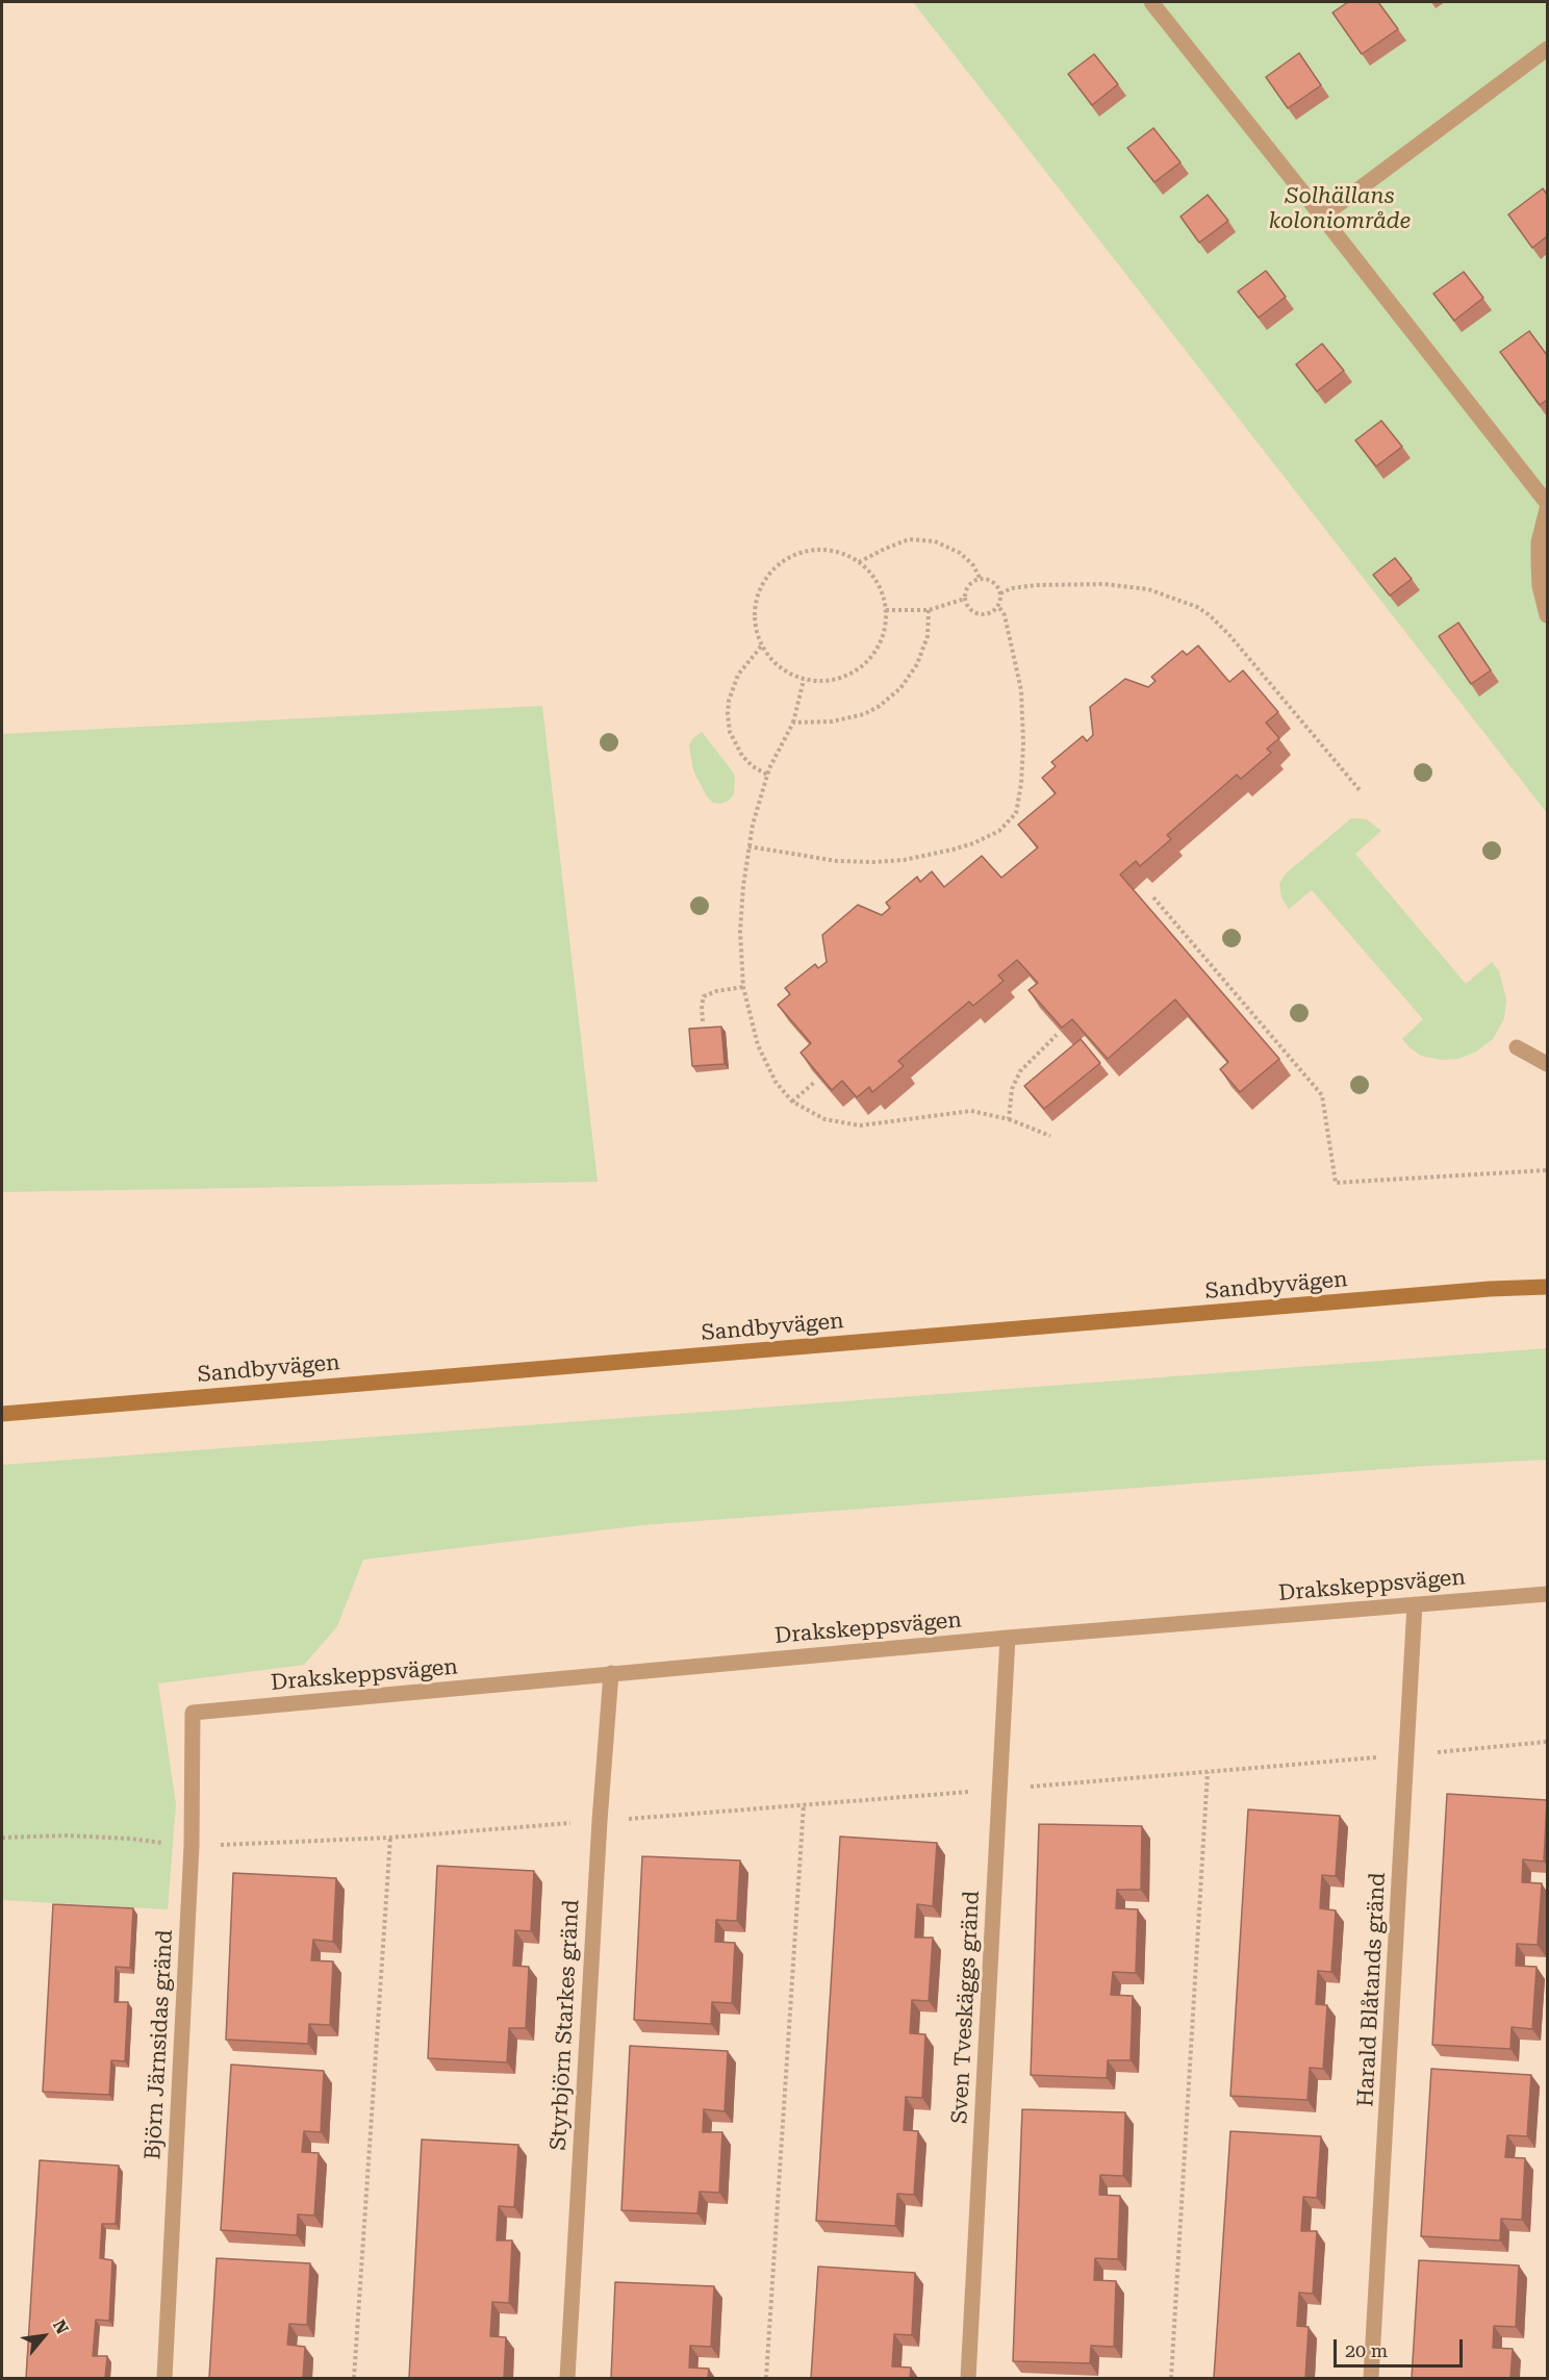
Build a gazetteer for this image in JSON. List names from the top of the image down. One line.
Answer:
{"streets":{"main road":["Sandbyvägen"],"street":["Drakskeppsvägen","Harald Blåtands gränd","Sven Tveskäggs gränd","Styrbjörn Starkes gränd","Björn Järnsidas gränd"]},"crossings":[["Drakskeppsvägen","Harald Blåtands gränd"],["Drakskeppsvägen","Sven Tveskäggs gränd"],["Drakskeppsvägen","Styrbjörn Starkes gränd"],["Drakskeppsvägen","Björn Järnsidas gränd"]],"parks":["Solhällans koloniområde"],"scale_bar":"20 m","north":"top right"}
